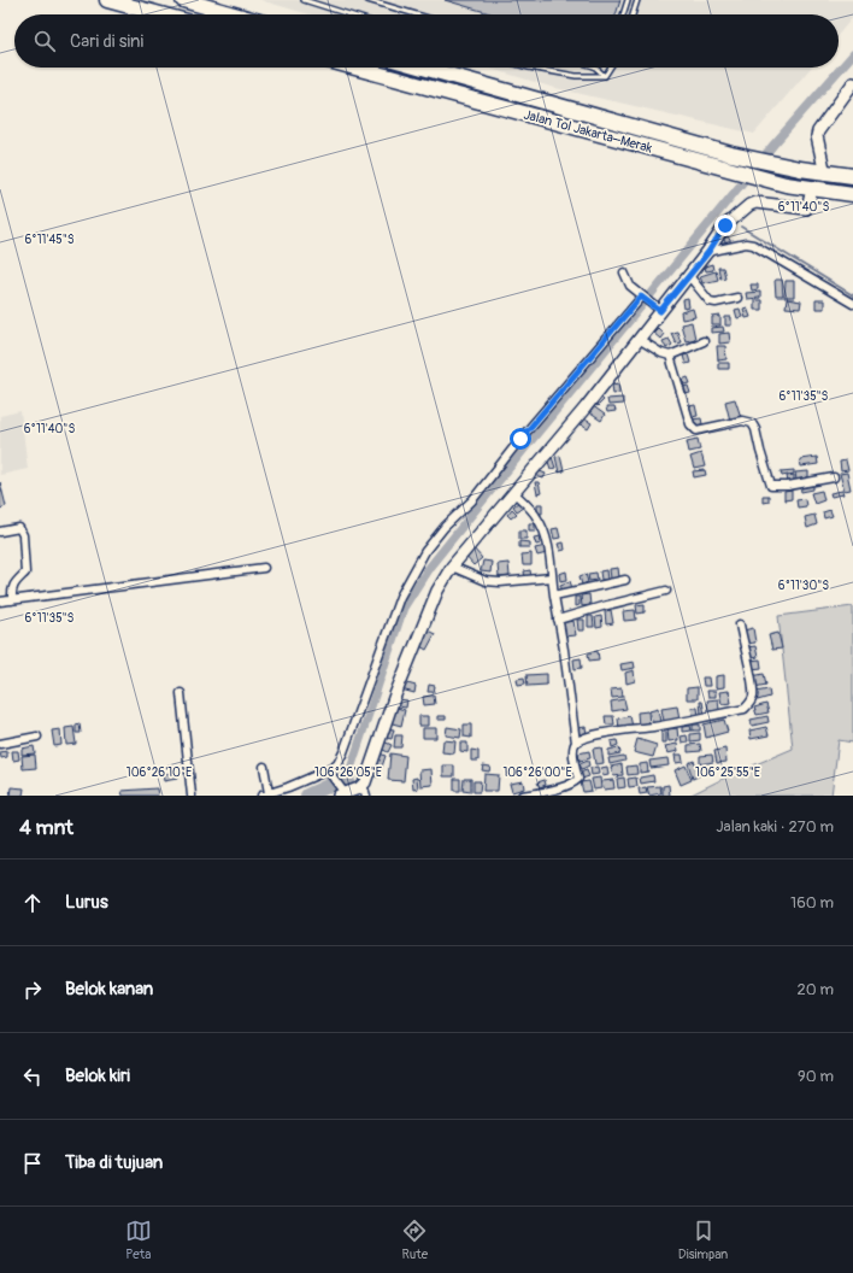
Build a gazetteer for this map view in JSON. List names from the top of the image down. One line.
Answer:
{"streets":{"highway":["Jalan Tol Jakarta–Merak"]},"page":{"search":"Cari di sini","heading":["4 mnt","Jalan kaki · 270 m"],"list":[["Lurus","160 m"],["Belok kanan","20 m"],["Belok kiri","90 m"],"Tiba di tujuan"],"nav":["Peta","Rute","Disimpan"]},"coordinates":["6°11'40\"S","6°11'45\"S","6°11'35\"S","6°11'30\"S","106°26'10\"E","106°26'05\"E","106°26'00\"E","106°25'55\"E"]}
